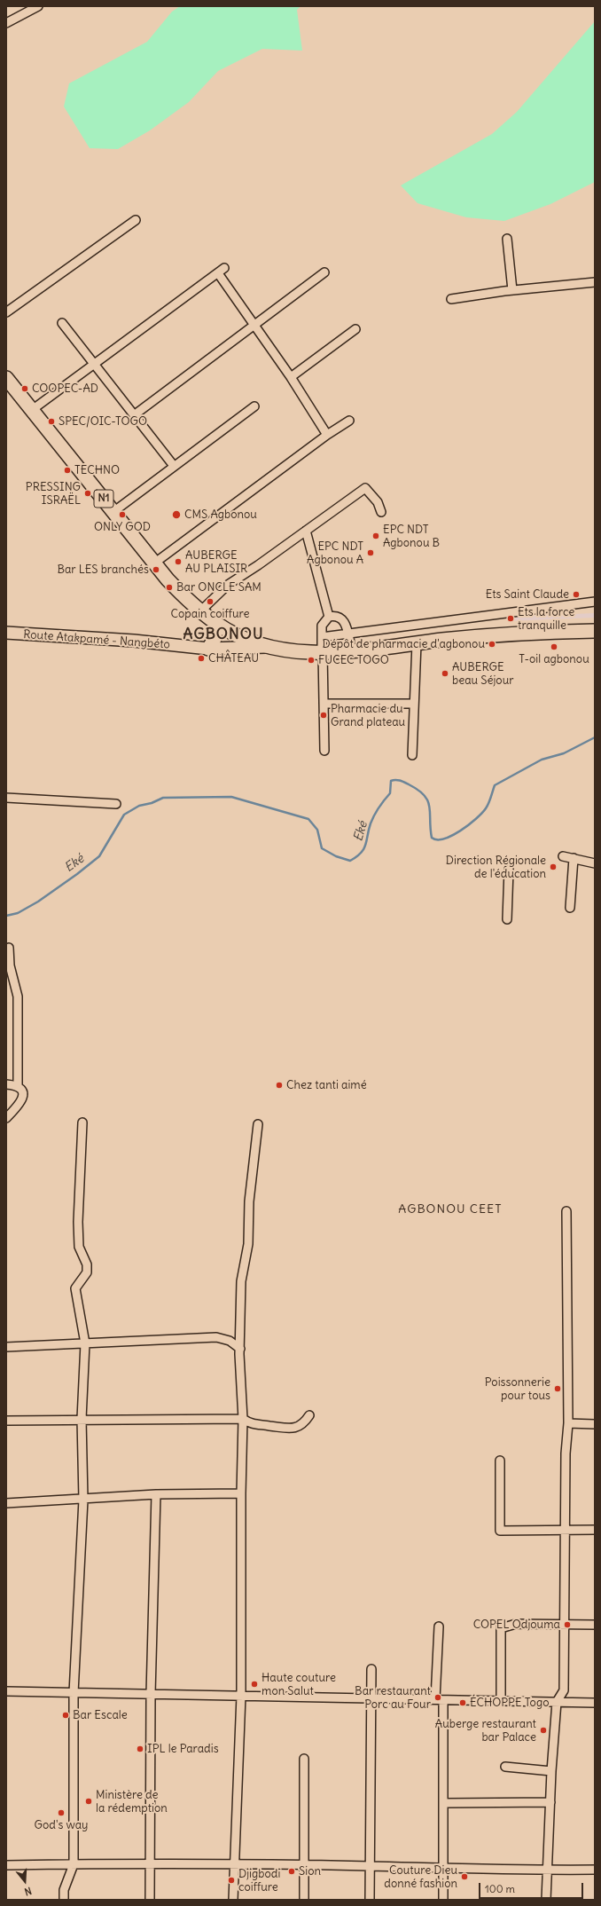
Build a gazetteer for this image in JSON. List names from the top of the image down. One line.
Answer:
{"streets":{"highway":["N1"],"main road":["Route Atakpamé - Nangbéto"]},"crossings":[["N1","Route Atakpamé - Nangbéto"]],"districts":["AGBONOU","AGBONOU CEET"],"water":["Eké"],"places":["COOPEC-AD","SPEC/OIC-TOGO","TECHNO","PRESSING ISRAËL","ONLY GOD","CMS Agbonou","EPC NDT Agbonou B","EPC NDT Agbonou A","AUBERGE AU PLAISIR","Bar LES branchés","Bar ONCLE SAM","Ets Saint Claude","Copain coiffure","Ets la force tranquille","Dépôt de pharmacie d'agbonou","T-oil agbonou","CHÂTEAU","FUCEC TOGO","AUBERGE beau Séjour","Pharmacie du Grand plateau","Direction Régionale de l'éducation","Chez tanti aimé","Poissonnerie pour tous","COPEL Odjouma","Haute couture mon Salut","Bar restaurant Porc au Four","ÉCHOPPE Togo","Bar Escale","Auberge restaurant bar Palace","IPL le Paradis","Ministère de la rédemption","God's way","Sion","Couture Dieu donné fashion","Djigbodi coiffure"],"scale_bar":"100 m","north":"bottom"}
